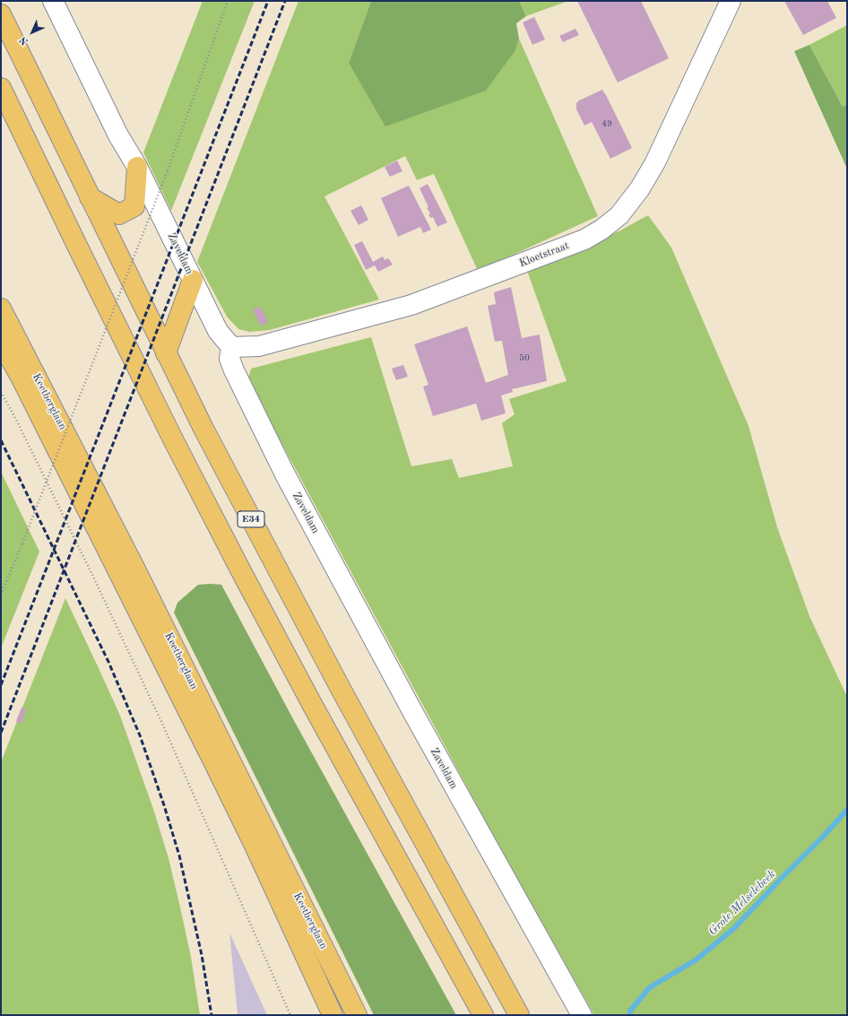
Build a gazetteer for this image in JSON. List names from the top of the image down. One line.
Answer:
{"streets":{"main road":["Keetberglaan","E34"],"street":["Zaveldam","Kloetstraat"]},"crossings":[["Zaveldam","Kloetstraat"]],"water":["Grote Melselebeek"],"house_numbers":["49","50"],"north":"bottom left"}
